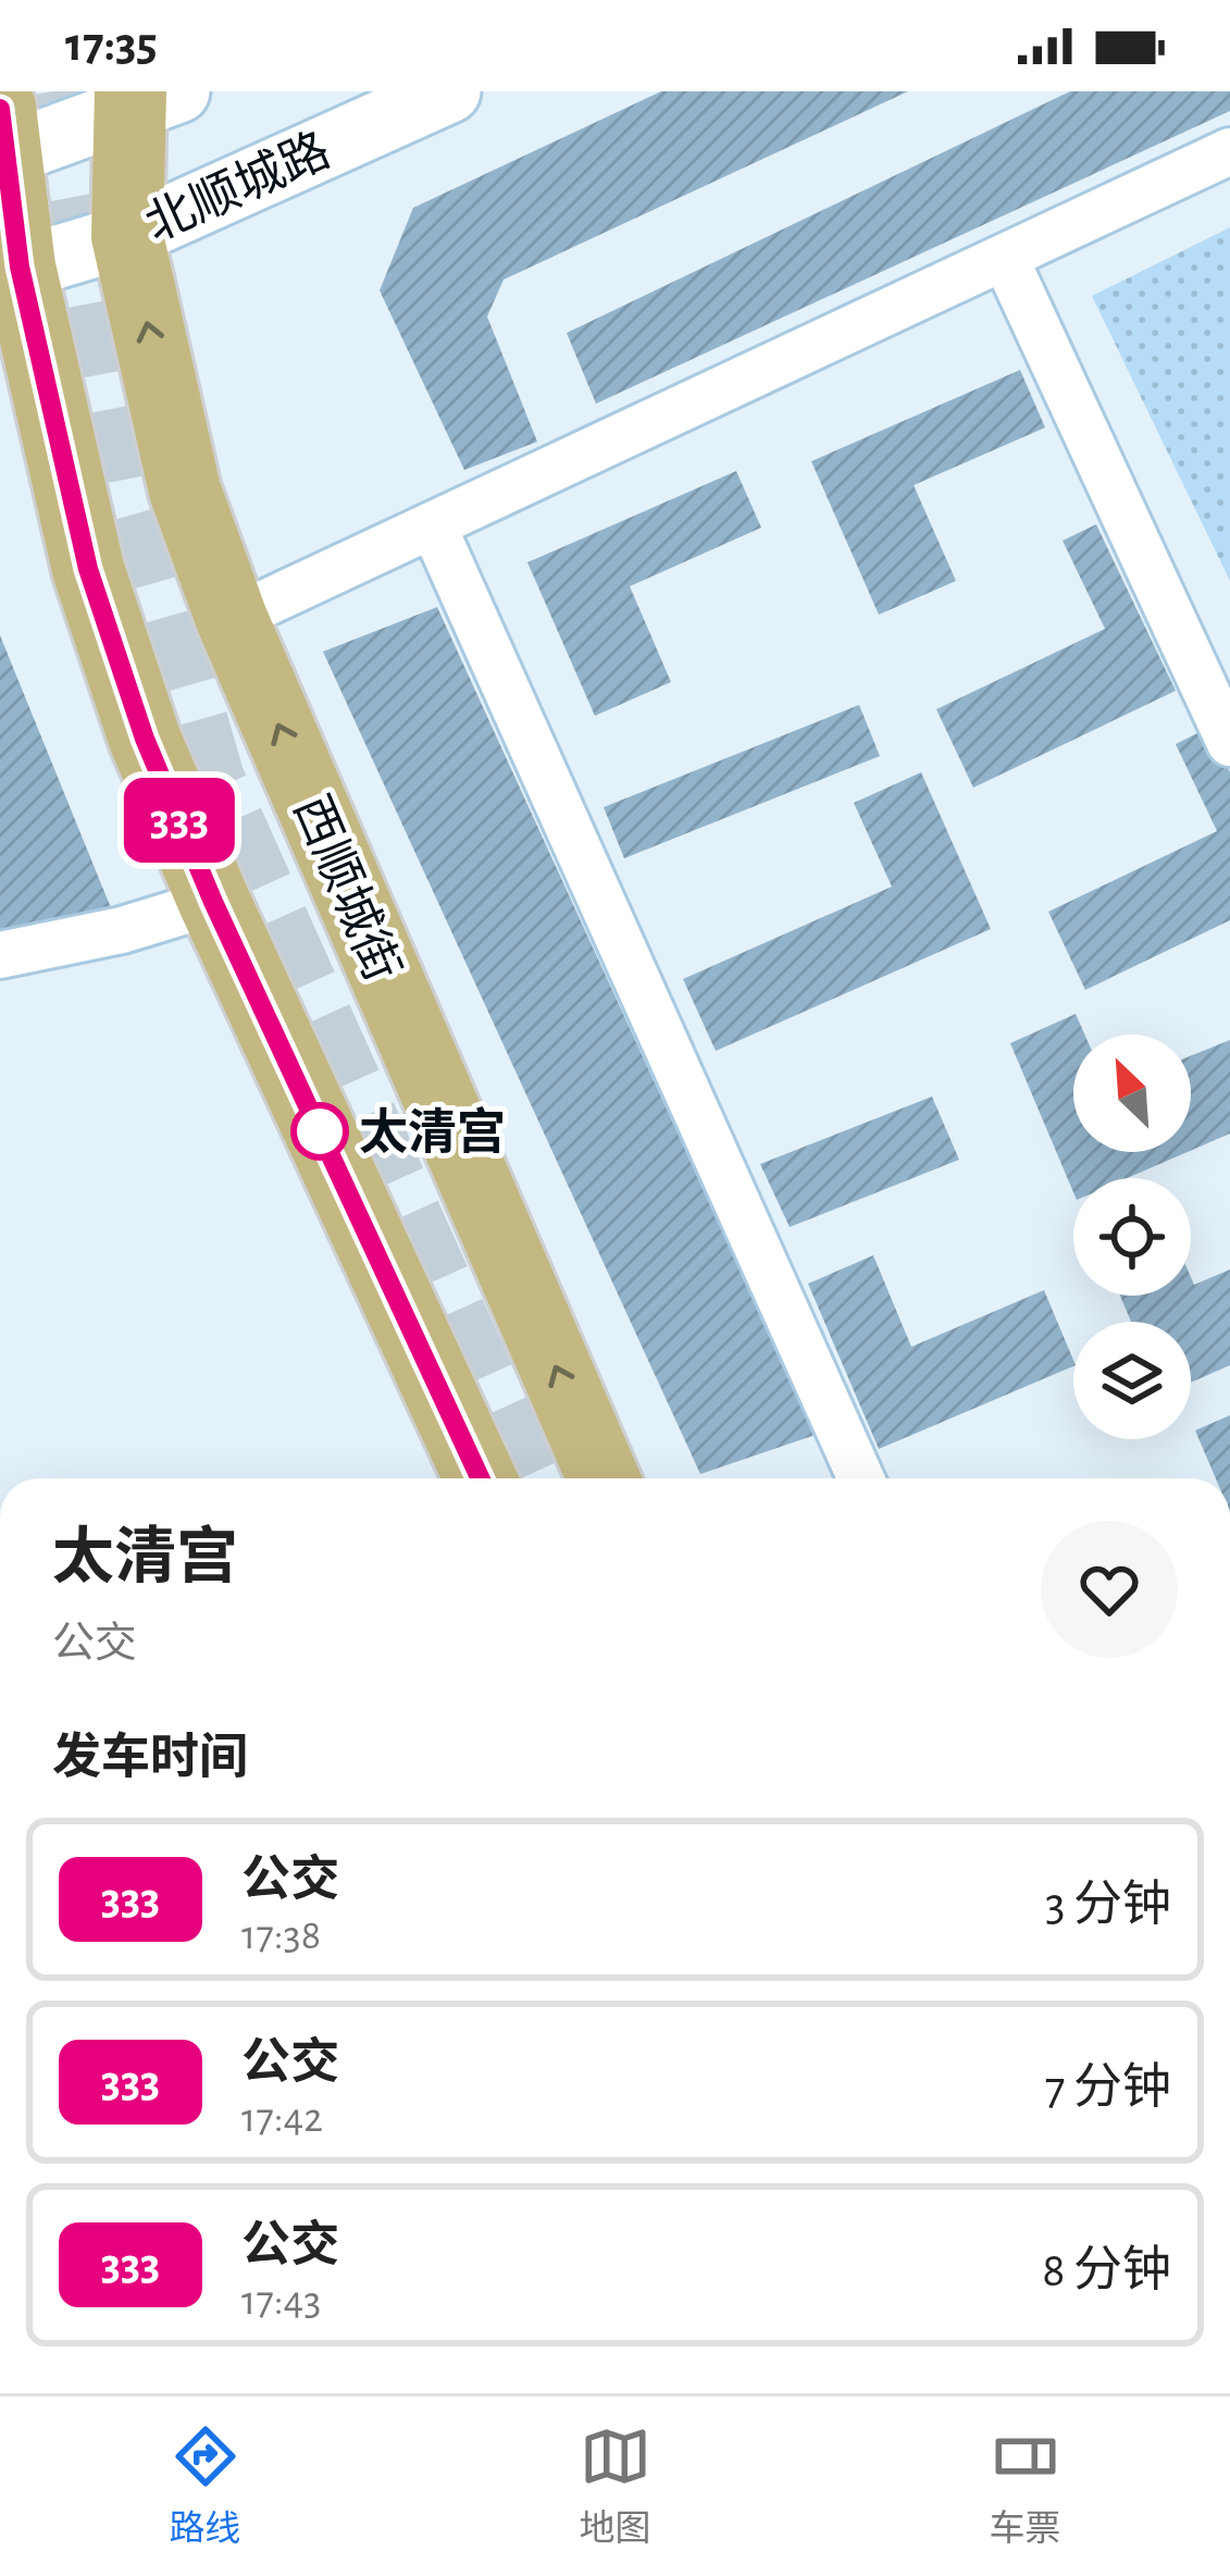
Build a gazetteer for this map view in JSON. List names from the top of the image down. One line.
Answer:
{"streets":{"main road":["北顺城路","西顺城街"]},"crossings":[["北顺城路","西顺城街"]],"places":["太清宫"],"lines":["bus line 333"],"north":"top left","page":{"status":"17:35","on_map":"333","heading":[["太清宫","公交"],"发车时间"],"list":[{"mark":"333","name":"公交","note":"17:38","value":"3 分钟"},{"mark":"333","name":"公交","note":"17:42","value":"7 分钟"},{"mark":"333","name":"公交","note":"17:43","value":"8 分钟"}],"tabs":["路线","地图","车票"]}}
